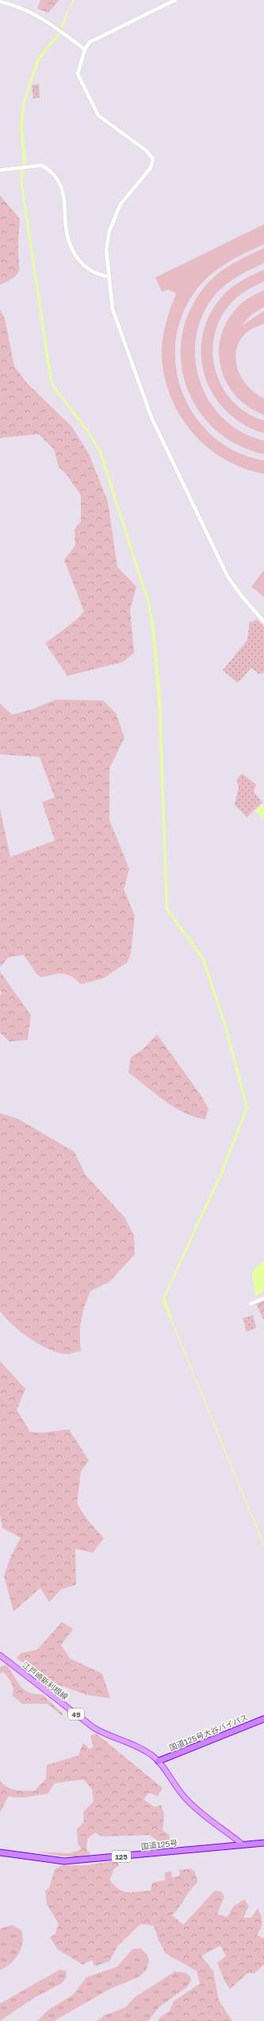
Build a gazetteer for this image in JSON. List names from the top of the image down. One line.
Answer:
{"streets":{"highway":["国道125号大谷バイパス","国道125号","125"],"main road":["江戸崎新利根線","49"]},"crossings":[["江戸崎新利根線","国道125号大谷バイパス"],["江戸崎新利根線","国道125号"]]}
